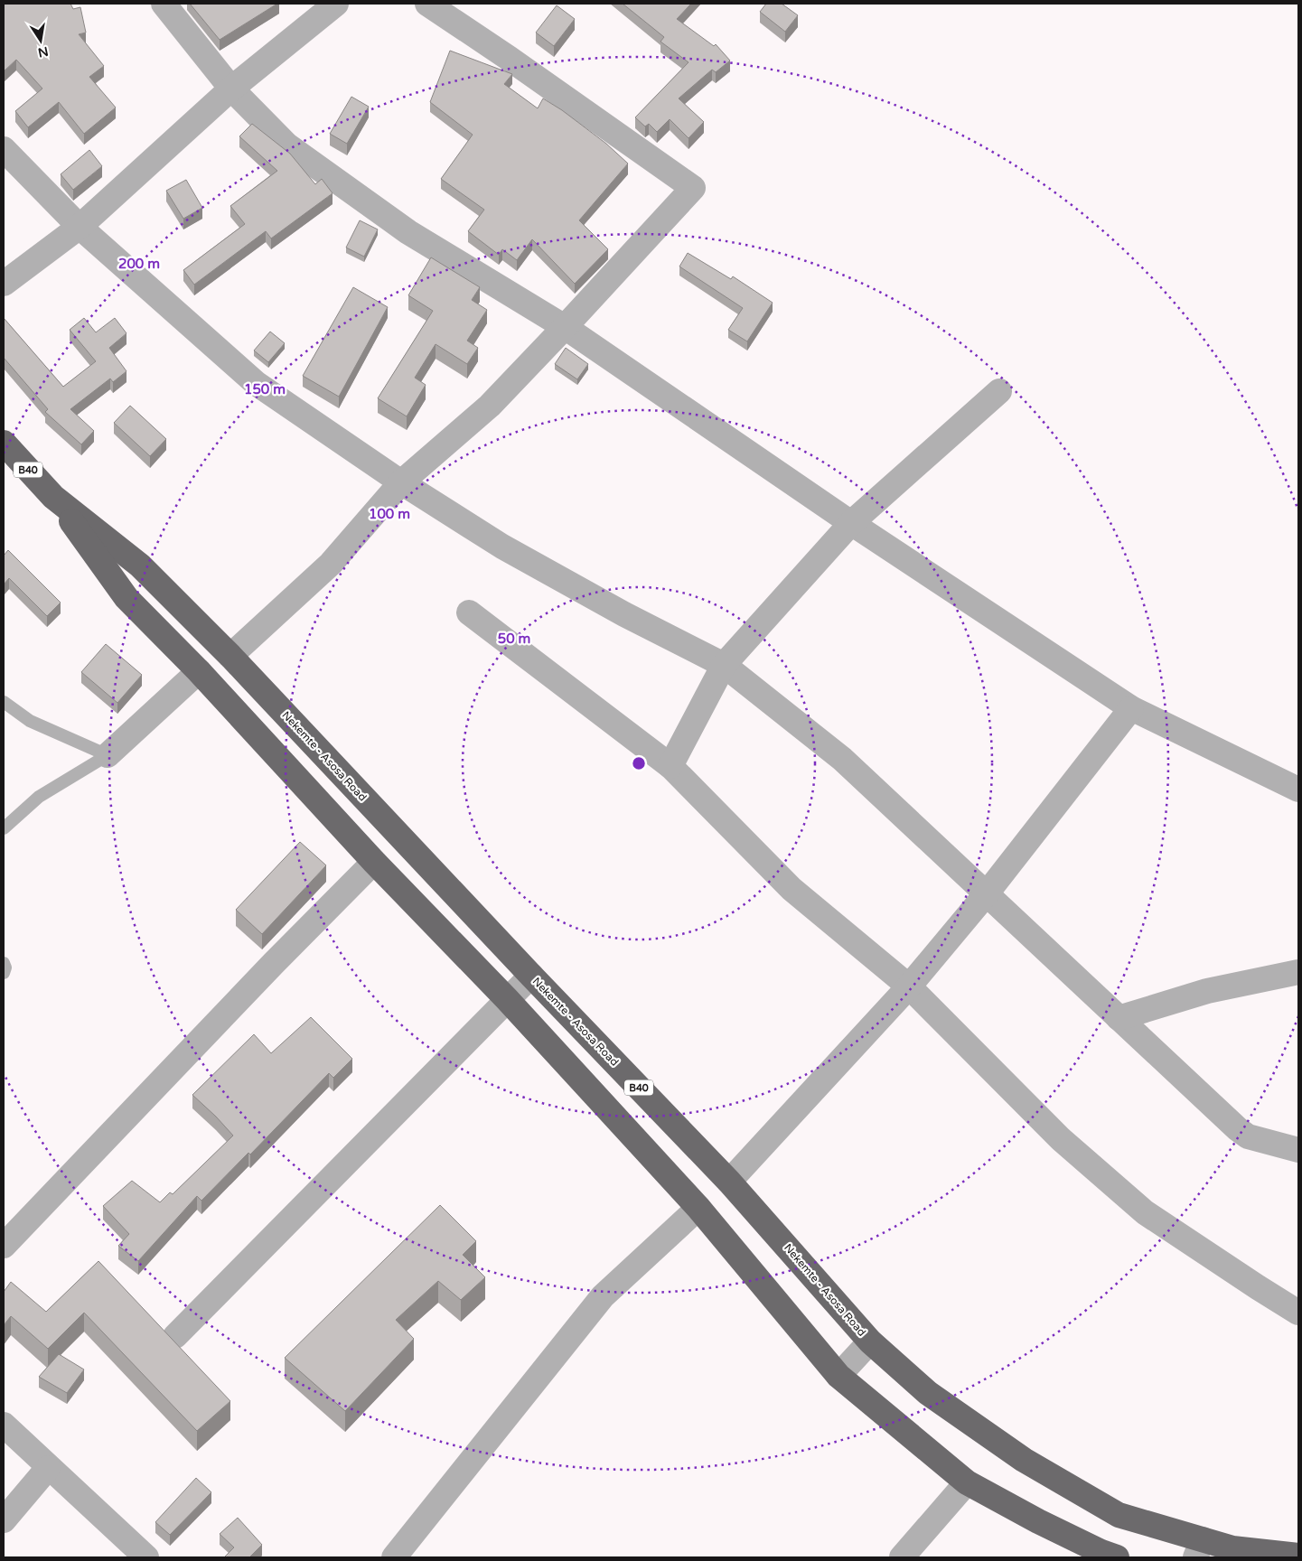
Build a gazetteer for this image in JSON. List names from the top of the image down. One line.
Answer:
{"streets":{"highway":["B40","Nekemte - Asosa Road"]},"crossings":[["B40","Nekemte - Asosa Road"]],"north":"bottom","rings":["200 m","150 m","100 m","50 m"]}
